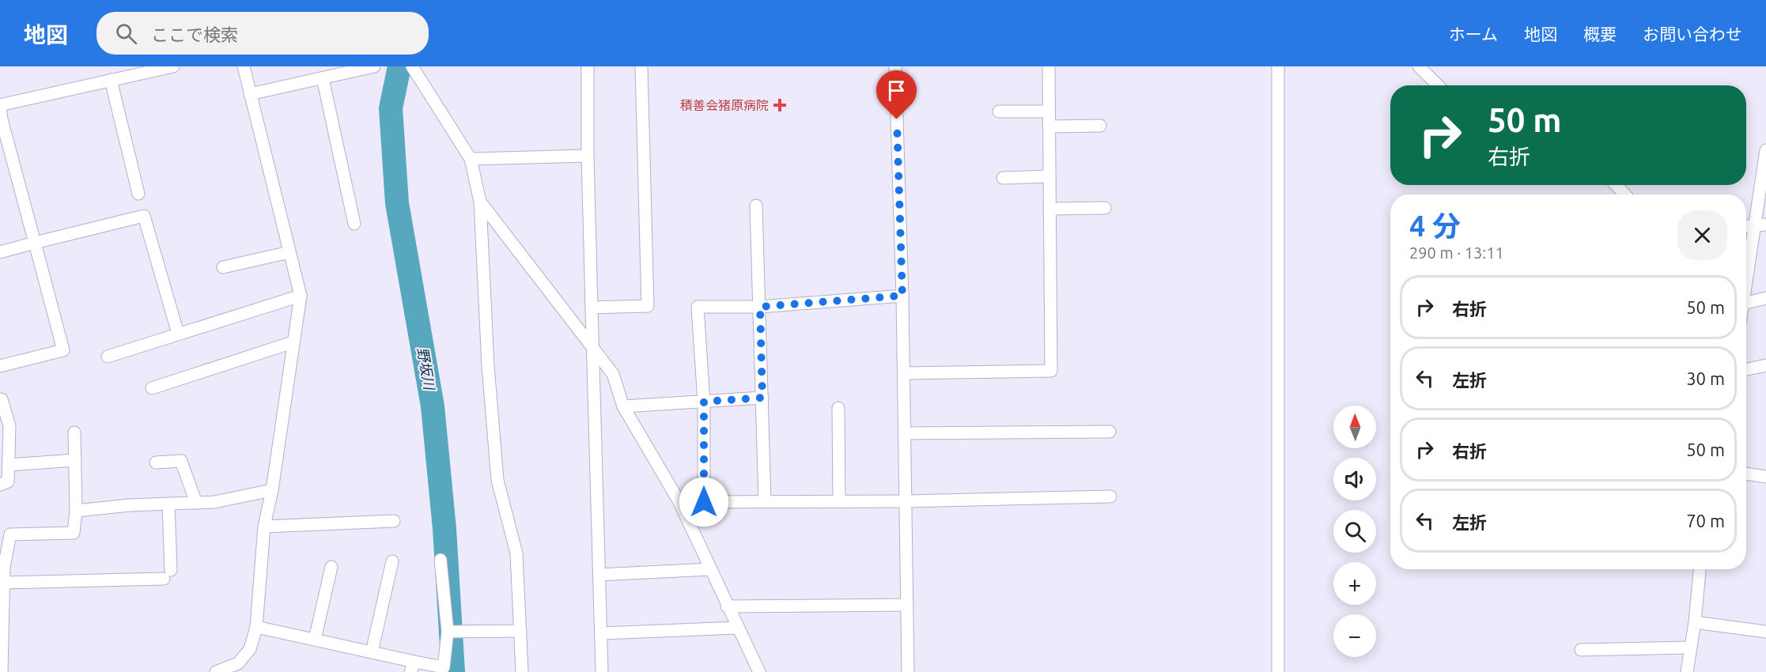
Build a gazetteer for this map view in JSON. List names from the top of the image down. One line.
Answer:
{"water":["野坂川"],"places":{"health":["積善会猪原病院"]},"north":"top","page":{"header":"地図","search":"ここで検索","nav":["ホーム","地図","概要","お問い合わせ"],"turn":["50 m","右折"],"heading":["4 分","290 m · 13:11"],"list":[{"name":"右折","value":"50 m"},{"name":"左折","value":"30 m"},{"name":"右折","value":"50 m"},{"name":"左折","value":"70 m"}],"map_buttons":["+","−"]}}
